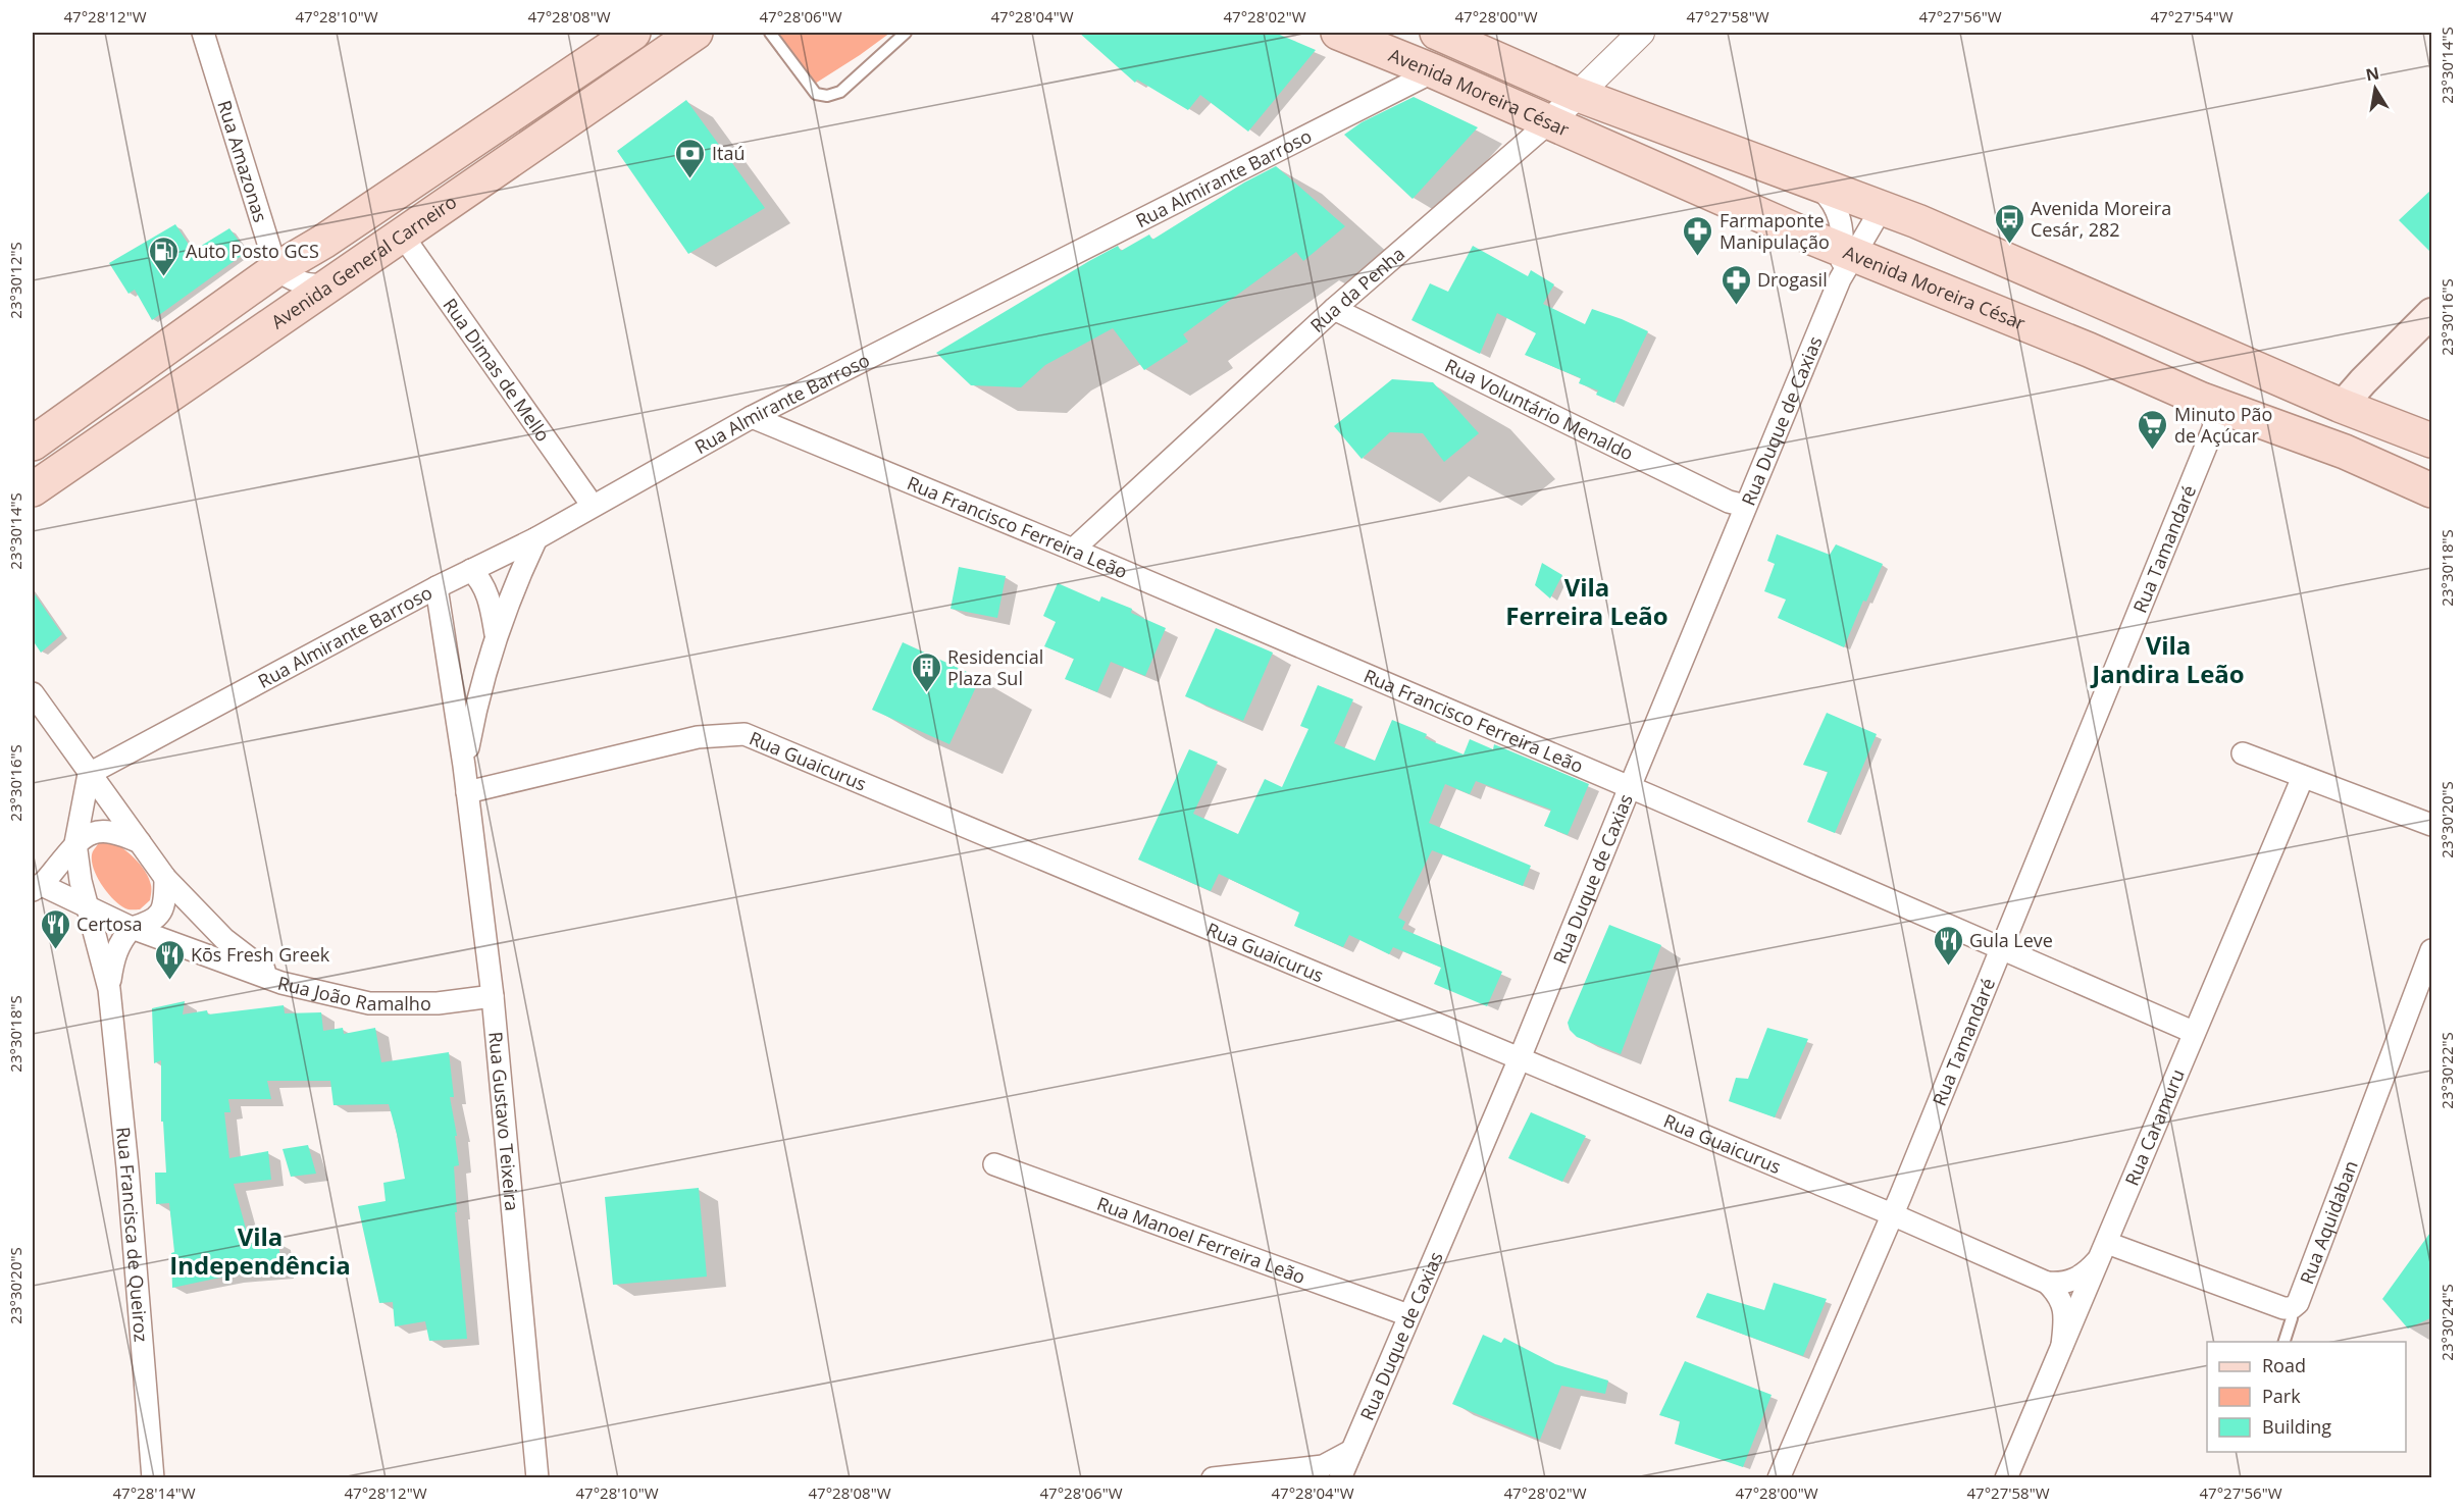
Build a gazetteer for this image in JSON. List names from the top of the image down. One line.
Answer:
{"streets":{"main road":["Avenida Moreira César","Avenida General Carneiro"],"street":["Rua Amazonas","Rua Almirante Barroso","Rua da Penha","Rua Dimas de Mello","Rua Voluntário Menaldo","Rua Duque de Caxias","Rua Francisco Ferreira Leão","Rua Tamandaré","Rua Guaicurus","Rua João Ramalho","Rua Gustavo Teixeira","Rua Caramuru","Rua Aquidaban","Rua Francisca de Queiroz","Rua Manoel Ferreira Leão"]},"crossings":[["Avenida Moreira César","Rua Almirante Barroso"],["Avenida Moreira César","Rua da Penha"],["Avenida Moreira César","Rua Duque de Caxias"],["Avenida Moreira César","Rua Tamandaré"],["Rua Amazonas","Avenida General Carneiro"],["Rua Almirante Barroso","Rua Dimas de Mello"],["Rua Almirante Barroso","Rua Francisco Ferreira Leão"],["Rua Almirante Barroso","Rua Gustavo Teixeira"],["Avenida General Carneiro","Rua Dimas de Mello"],["Rua da Penha","Rua Voluntário Menaldo"],["Rua da Penha","Rua Francisco Ferreira Leão"],["Rua Voluntário Menaldo","Rua Duque de Caxias"],["Rua Duque de Caxias","Rua Francisco Ferreira Leão"],["Rua Duque de Caxias","Rua Guaicurus"],["Rua Duque de Caxias","Rua Manoel Ferreira Leão"],["Rua Francisco Ferreira Leão","Rua Tamandaré"],["Rua Francisco Ferreira Leão","Rua Caramuru"],["Rua Tamandaré","Rua Guaicurus"],["Rua Guaicurus","Rua Gustavo Teixeira"],["Rua João Ramalho","Rua Gustavo Teixeira"],["Rua João Ramalho","Rua Francisca de Queiroz"]],"districts":["Vila Ferreira Leão","Vila Jandira Leão","Vila Independência"],"places":{"bank":["Itaú"],"bus stop":["Avenida Moreira Cesár, 282"],"pharmacy":["Farmaponte Manipulação","Drogasil"],"fuel station":["Auto Posto GCS"],"supermarket":["Minuto Pão de Açúcar"],"building":["Residencial Plaza Sul"],"restaurant":["Certosa","Gula Leve","Kōs Fresh Greek"]},"legend":["Road","Park","Building"],"north":"top","coordinates":["47°28'12\"W","47°28'10\"W","47°28'08\"W","47°28'06\"W","47°28'04\"W","47°28'02\"W","47°28'00\"W","47°27'58\"W","47°27'56\"W","47°27'54\"W","23°30'14\"S","23°30'12\"S","23°30'16\"S","23°30'18\"S","23°30'20\"S","23°30'22\"S","23°30'24\"S","47°28'14\"W"]}
